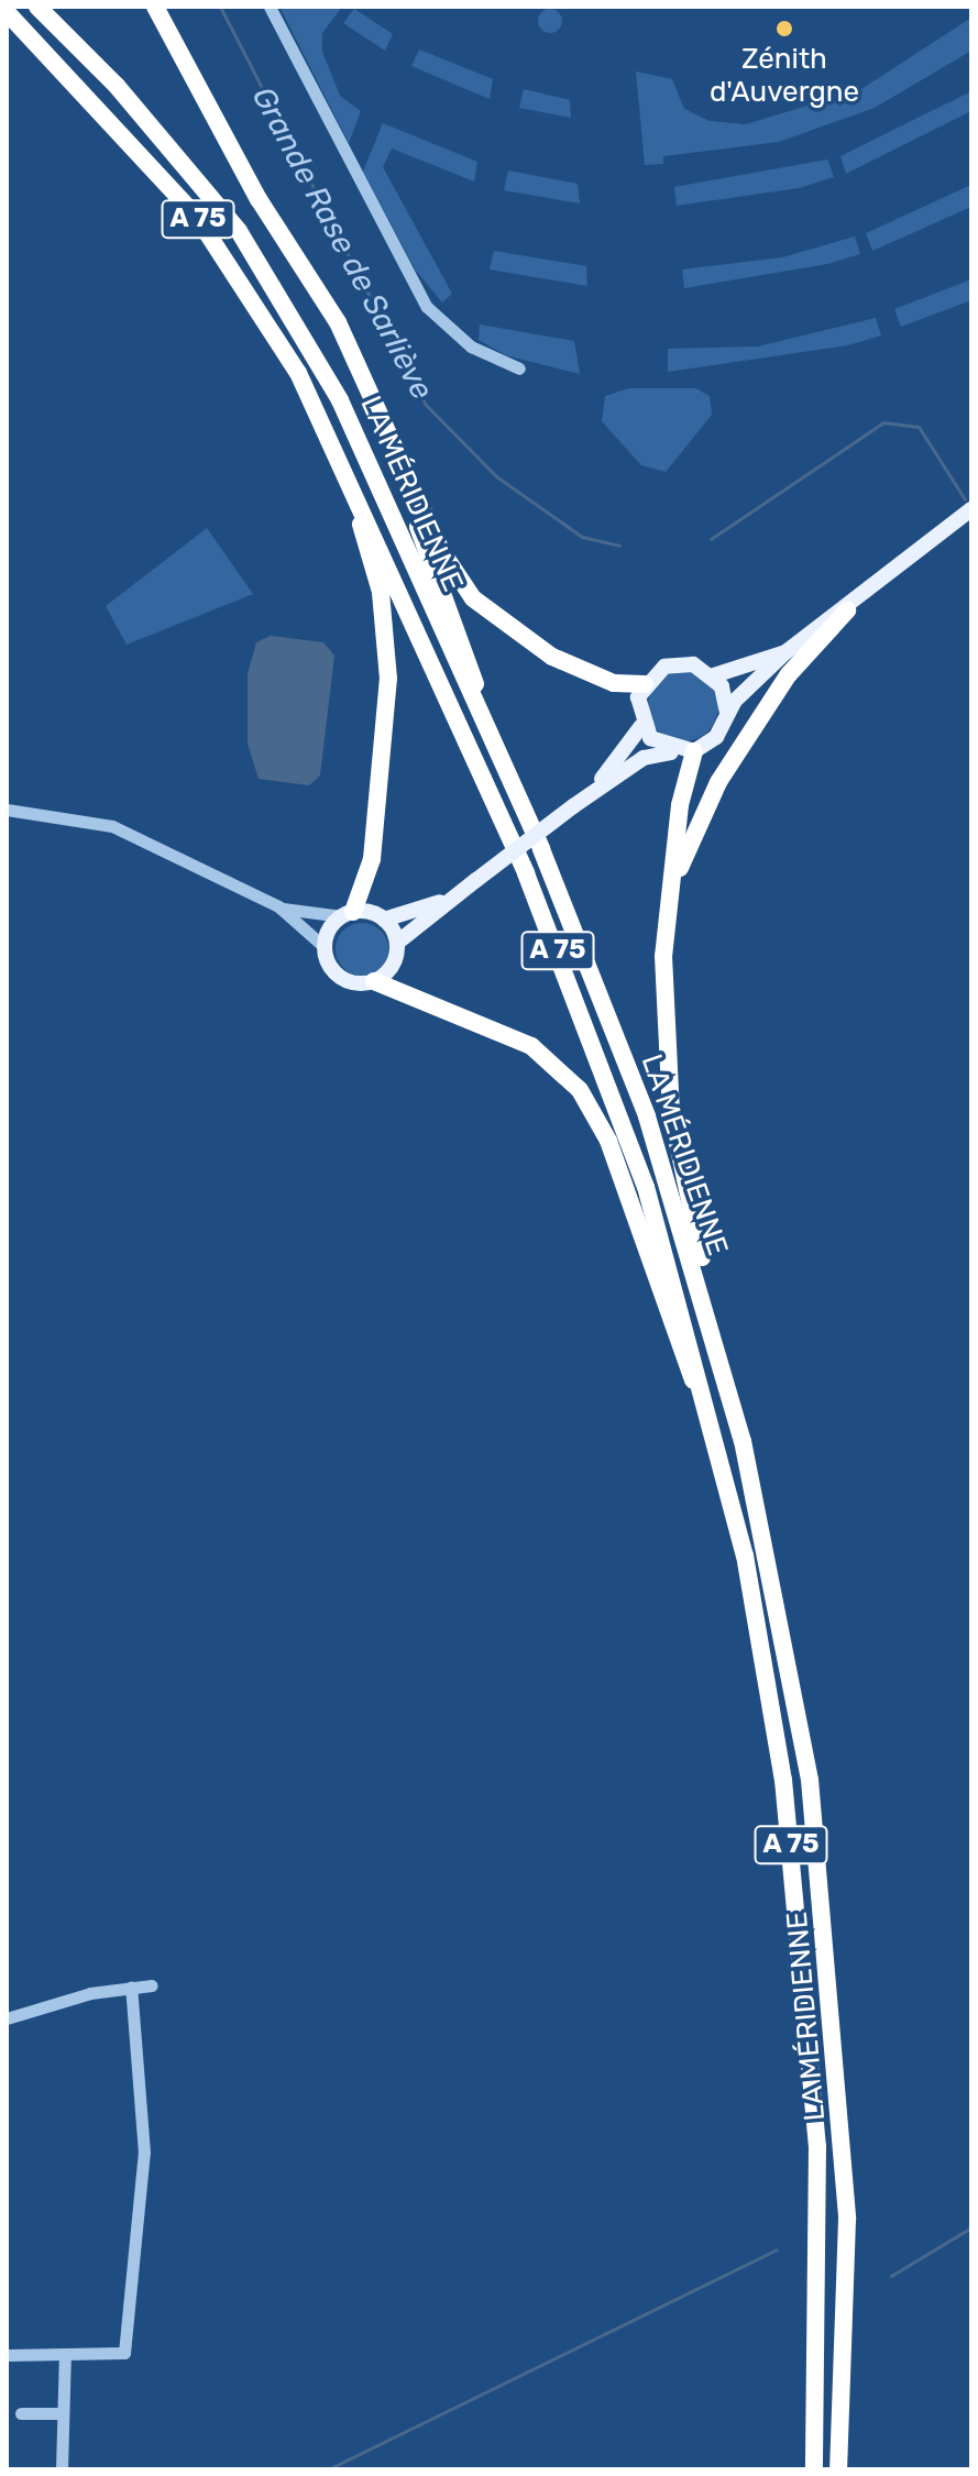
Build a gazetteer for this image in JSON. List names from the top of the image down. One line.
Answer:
{"streets":{"highway":["A 75","LA MÉRIDIENNE"]},"water":["Grande Rase de Sarliève"],"places":["Zénith d'Auvergne"]}
